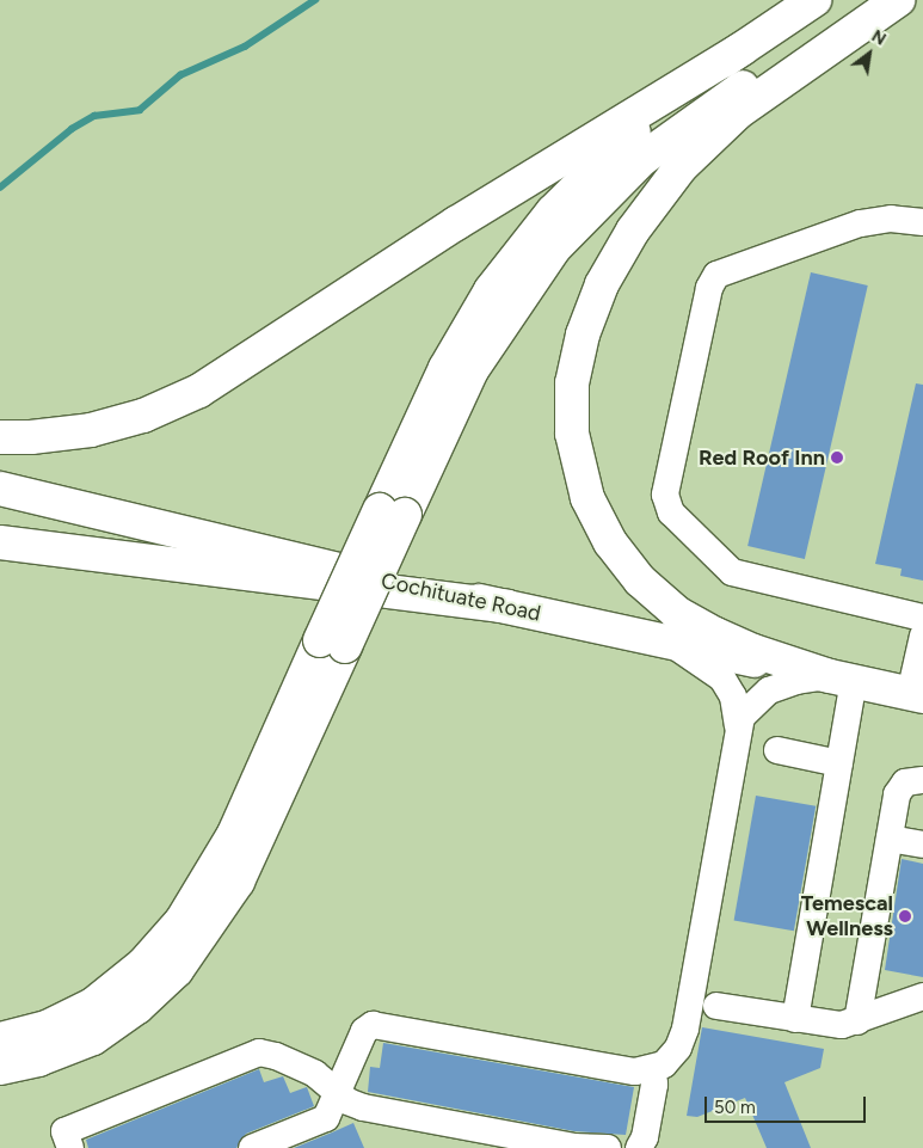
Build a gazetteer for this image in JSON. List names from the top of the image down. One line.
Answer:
{"streets":{"main road":["Cochituate Road"]},"places":["Red Roof Inn","Temescal Wellness"],"scale_bar":"50 m","north":"top right"}
